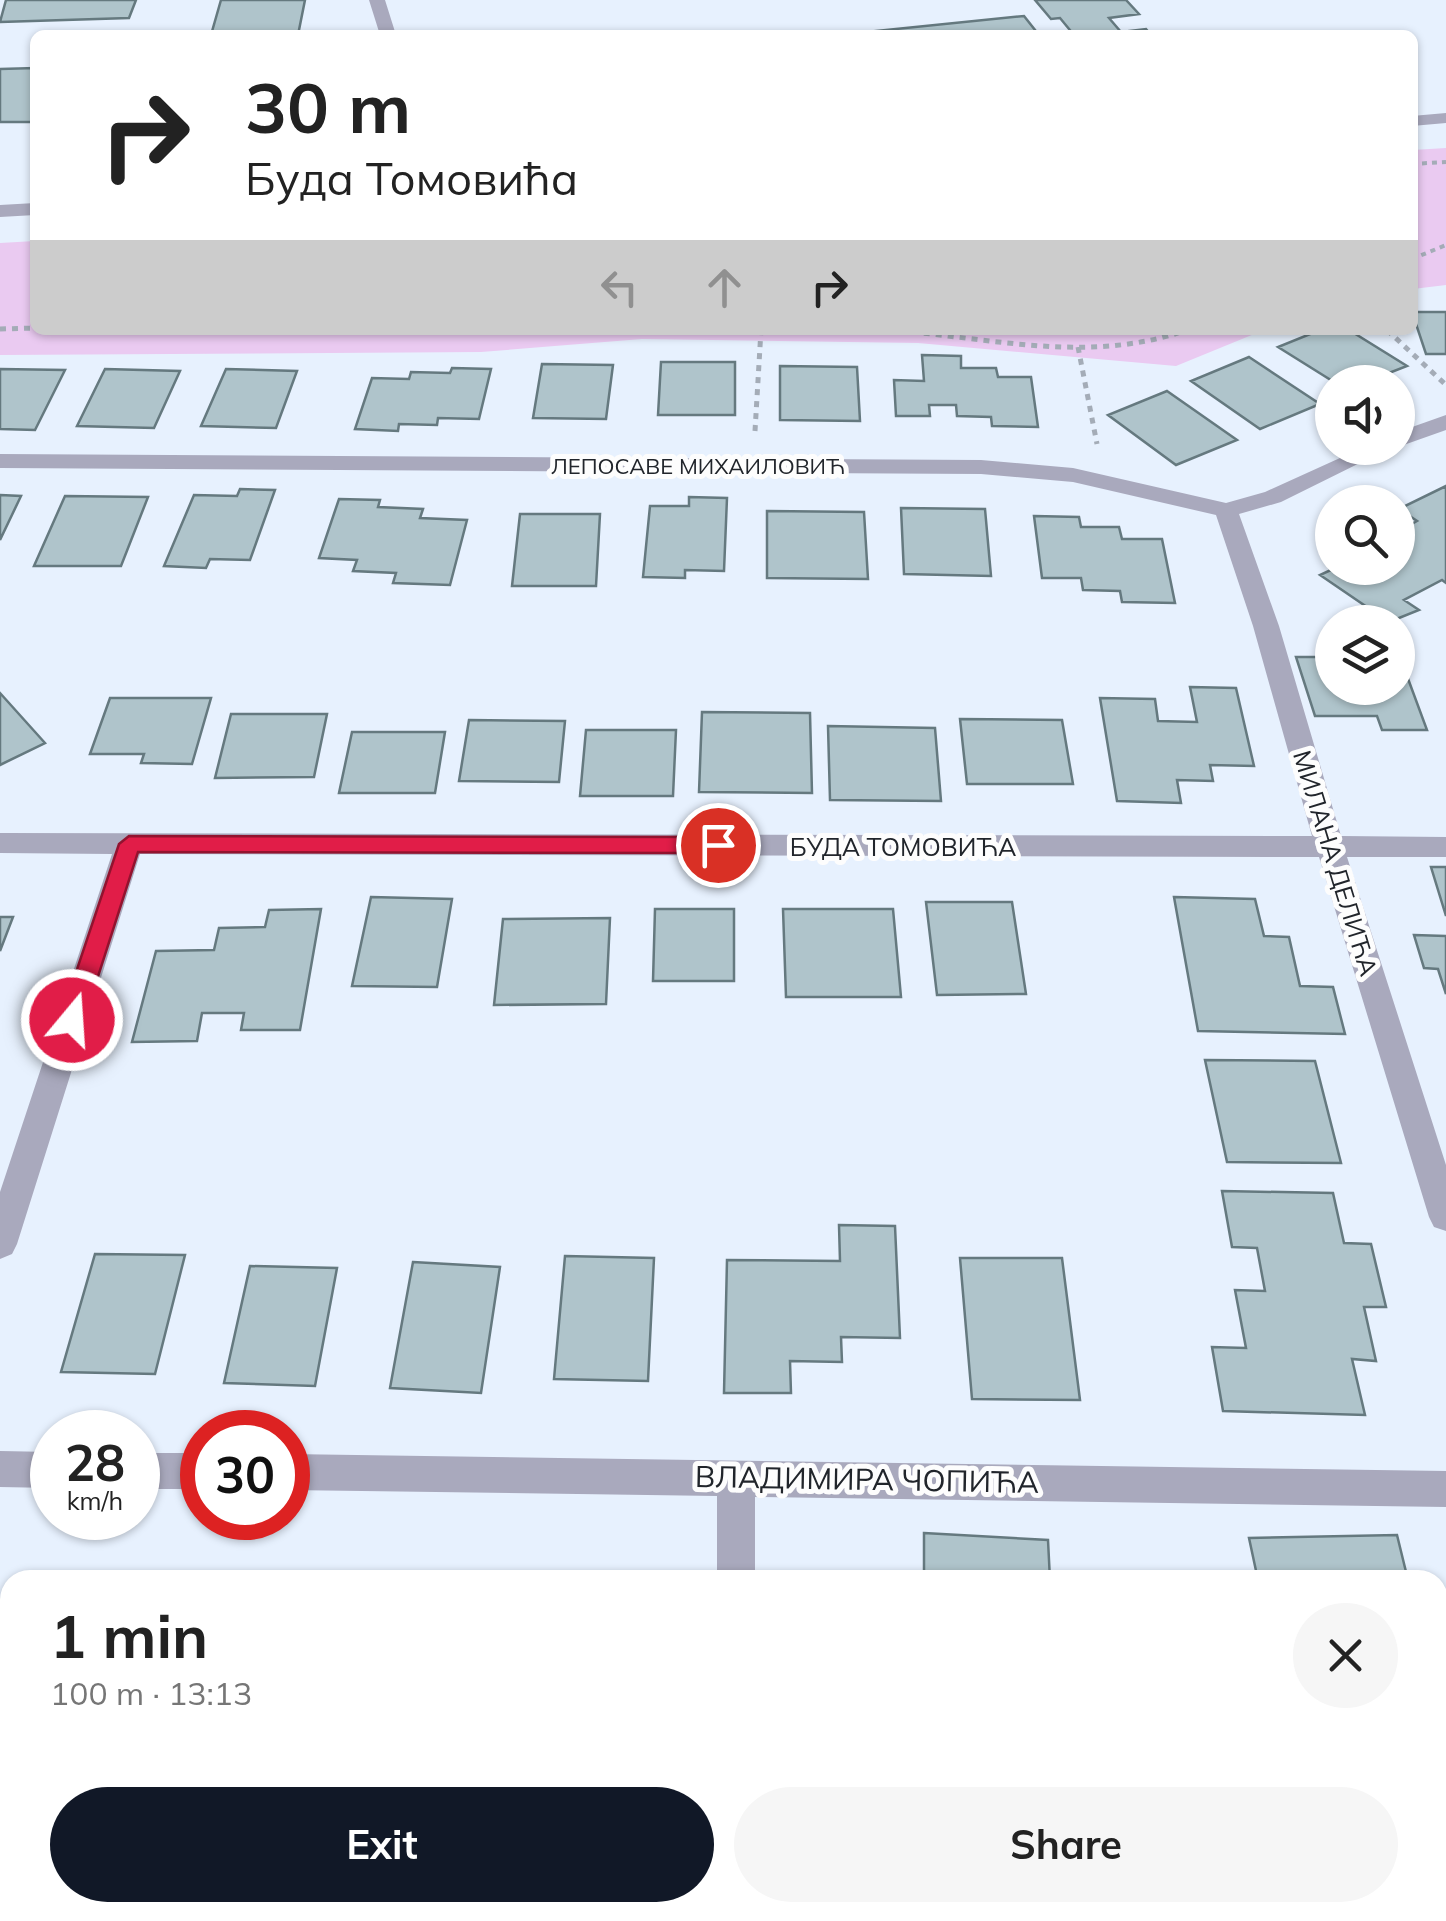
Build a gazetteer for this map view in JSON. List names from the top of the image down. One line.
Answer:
{"streets":{"street":["ЛЕПОСАВЕ МИХАИЛОВИЋ","БУДА ТОМОВИЋА","МИЛАНА ДЕЛИЋА","ВЛАДИМИРА ЧОПИЋА"]},"crossings":[["ЛЕПОСАВЕ МИХАИЛОВИЋ","МИЛАНА ДЕЛИЋА"],["БУДА ТОМОВИЋА","МИЛАНА ДЕЛИЋА"]],"page":{"turn":["30 m","Буда Томовића"],"speed":"28 km/h","limit":"30","heading":["1 min","100 m · 13:13"],"buttons":["Exit","Share"]}}
